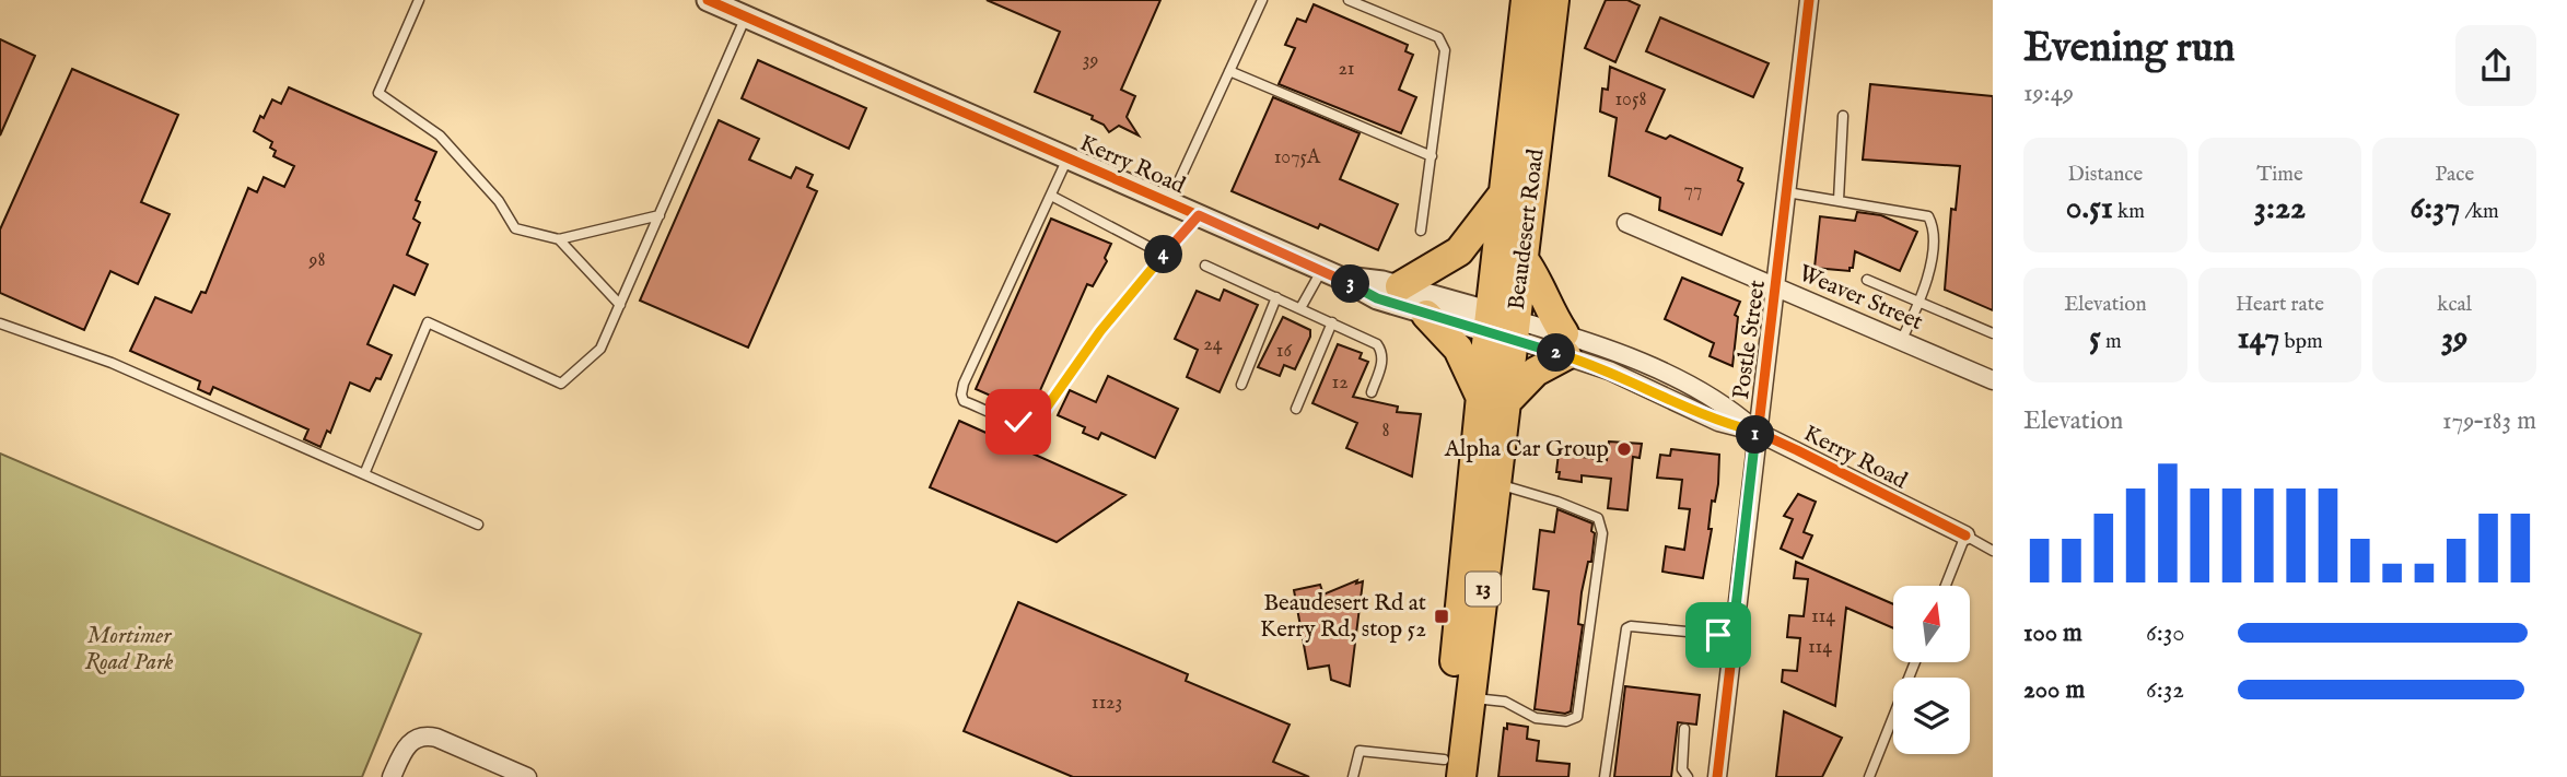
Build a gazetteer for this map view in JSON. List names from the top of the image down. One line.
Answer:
{"streets":{"highway":["Beaudesert Road","13"],"street":["Kerry Road","Weaver Street","Postle Street"]},"crossings":[["Kerry Road","Beaudesert Road"],["Kerry Road","Postle Street"],["Weaver Street","Postle Street"]],"parks":["Mortimer Road Park"],"places":{"other":["Alpha Car Group"],"transit":["Beaudesert Rd at Kerry Rd, stop 52"]},"house_numbers":["39","21","1058","1075A","77","98","24","16","12","8","114","114","1123"],"north":"top","page":{"heading":["Evening run","19:49"],"stats":[["Distance","0.51 km"],["Time","3:22"],["Pace","6:37 /km"],["Elevation","5 m"],["Heart rate","147 bpm"],["kcal","39"]],"pins":["4","3","2","1"],"chart":["Elevation","179–183 m"],"list":[{"name":"100 m","note":"6:30"},{"name":"200 m","note":"6:32"}]}}
